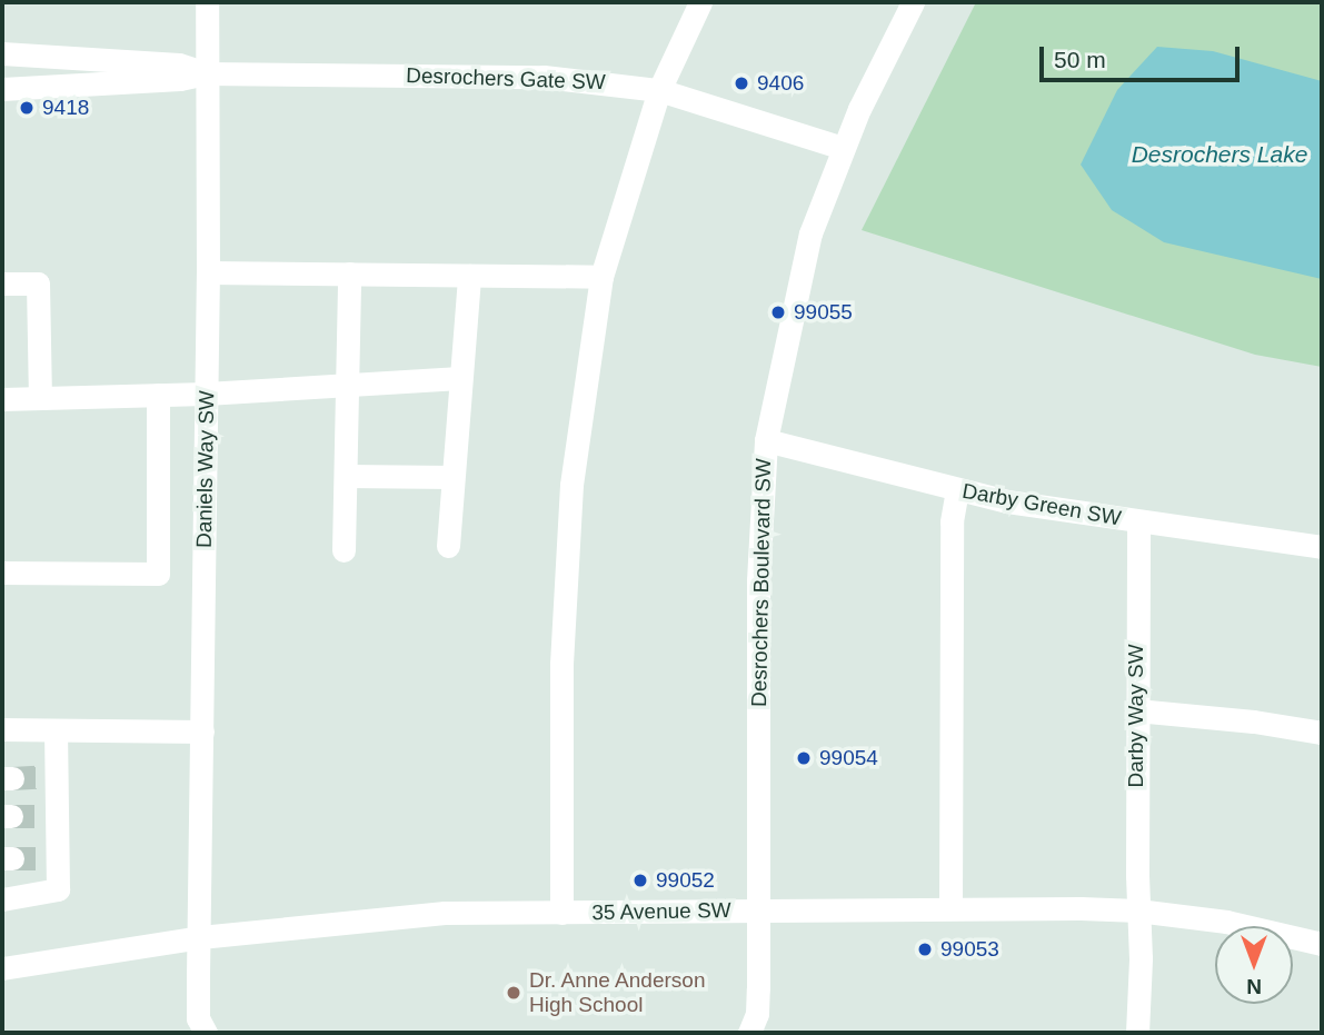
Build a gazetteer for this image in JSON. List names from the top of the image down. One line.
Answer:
{"streets":{"street":["Desrochers Gate SW","Daniels Way SW","Darby Green SW","Desrochers Boulevard SW","Darby Way SW","35 Avenue SW"]},"crossings":[["Desrochers Gate SW","Daniels Way SW"],["Desrochers Gate SW","Desrochers Boulevard SW"],["Daniels Way SW","35 Avenue SW"],["Darby Green SW","Desrochers Boulevard SW"],["Darby Green SW","Darby Way SW"],["Desrochers Boulevard SW","35 Avenue SW"],["Darby Way SW","35 Avenue SW"]],"water":["Desrochers Lake"],"places":["9406","9418","99055","99054","99052","99053","Dr. Anne Anderson High School"],"scale_bar":"50 m","north":"bottom"}
